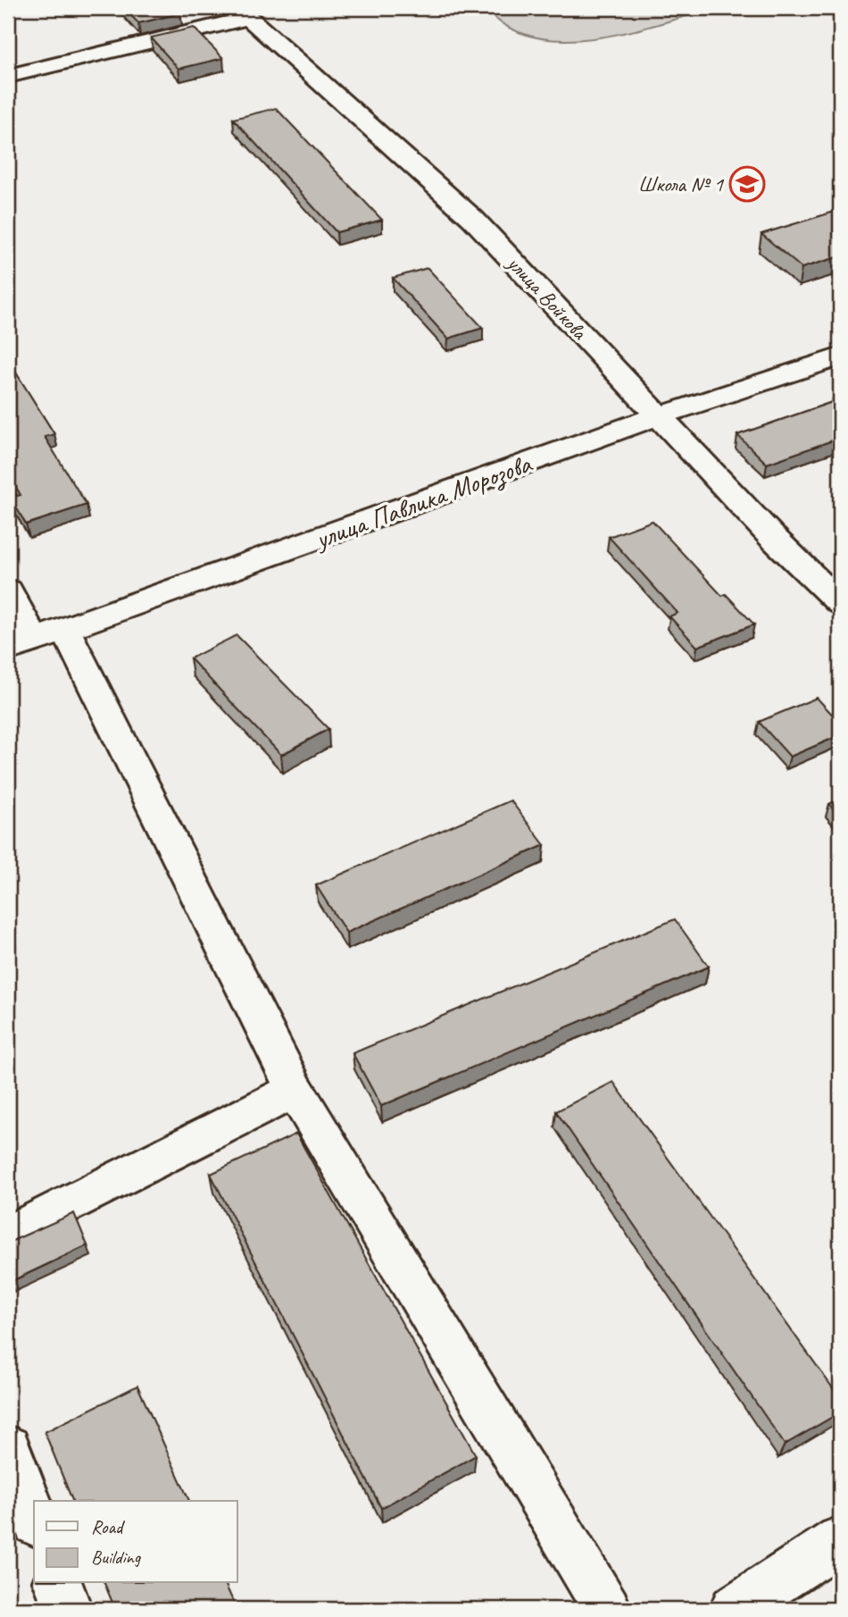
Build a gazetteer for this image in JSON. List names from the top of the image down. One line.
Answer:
{"streets":{"street":["улица Войкова","улица Павлика Морозова"]},"crossings":[["улица Войкова","улица Павлика Морозова"]],"places":{"school or university":["Школа № 1"]},"legend":["Road","Building"]}
